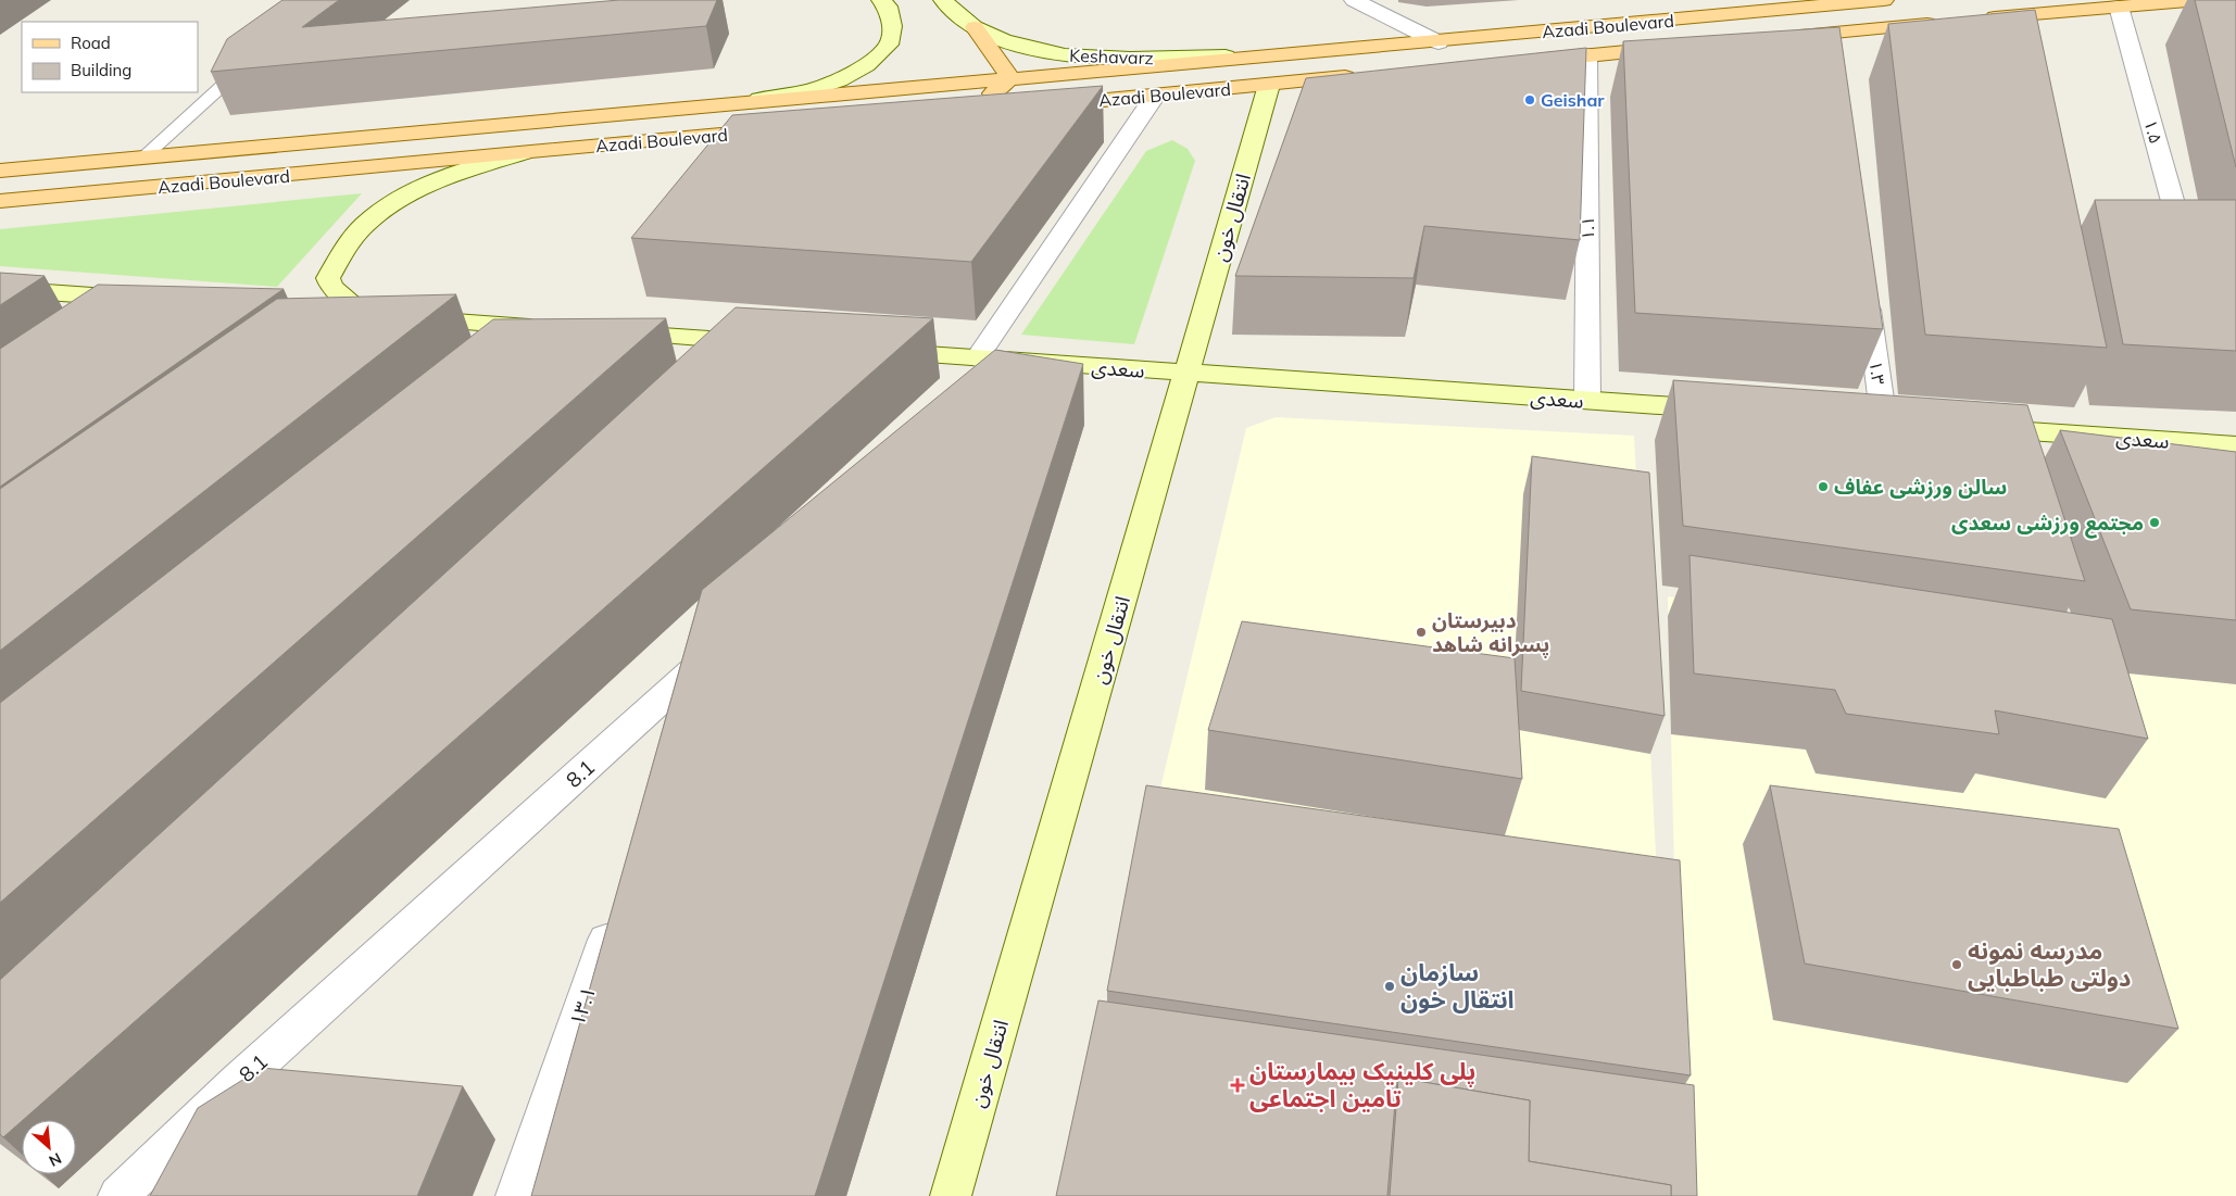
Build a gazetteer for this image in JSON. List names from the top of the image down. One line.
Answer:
{"streets":{"main road":["Azadi Boulevard","Keshavarz","انتقال خون","سعدی"],"street":["۱.۵","۱.۱","۱.۳","8.1","۱۳.۱"]},"crossings":[["Azadi Boulevard","Keshavarz"],["Azadi Boulevard","انتقال خون"],["Azadi Boulevard","۱.۱"],["انتقال خون","سعدی"],["۱.۱","سعدی"]],"places":{"other":["Geishar","سالن ورزشی عفاف","مجتمع ورزشی سعدی","دبیرستان پسرانه شاهد","مدرسه نمونه دولتی طباطبایی","سازمان انتقال خون"],"health":["پلی کلینیک بیمارستان تامین اجتماعی"]},"legend":["Road","Building"],"north":"bottom right"}
